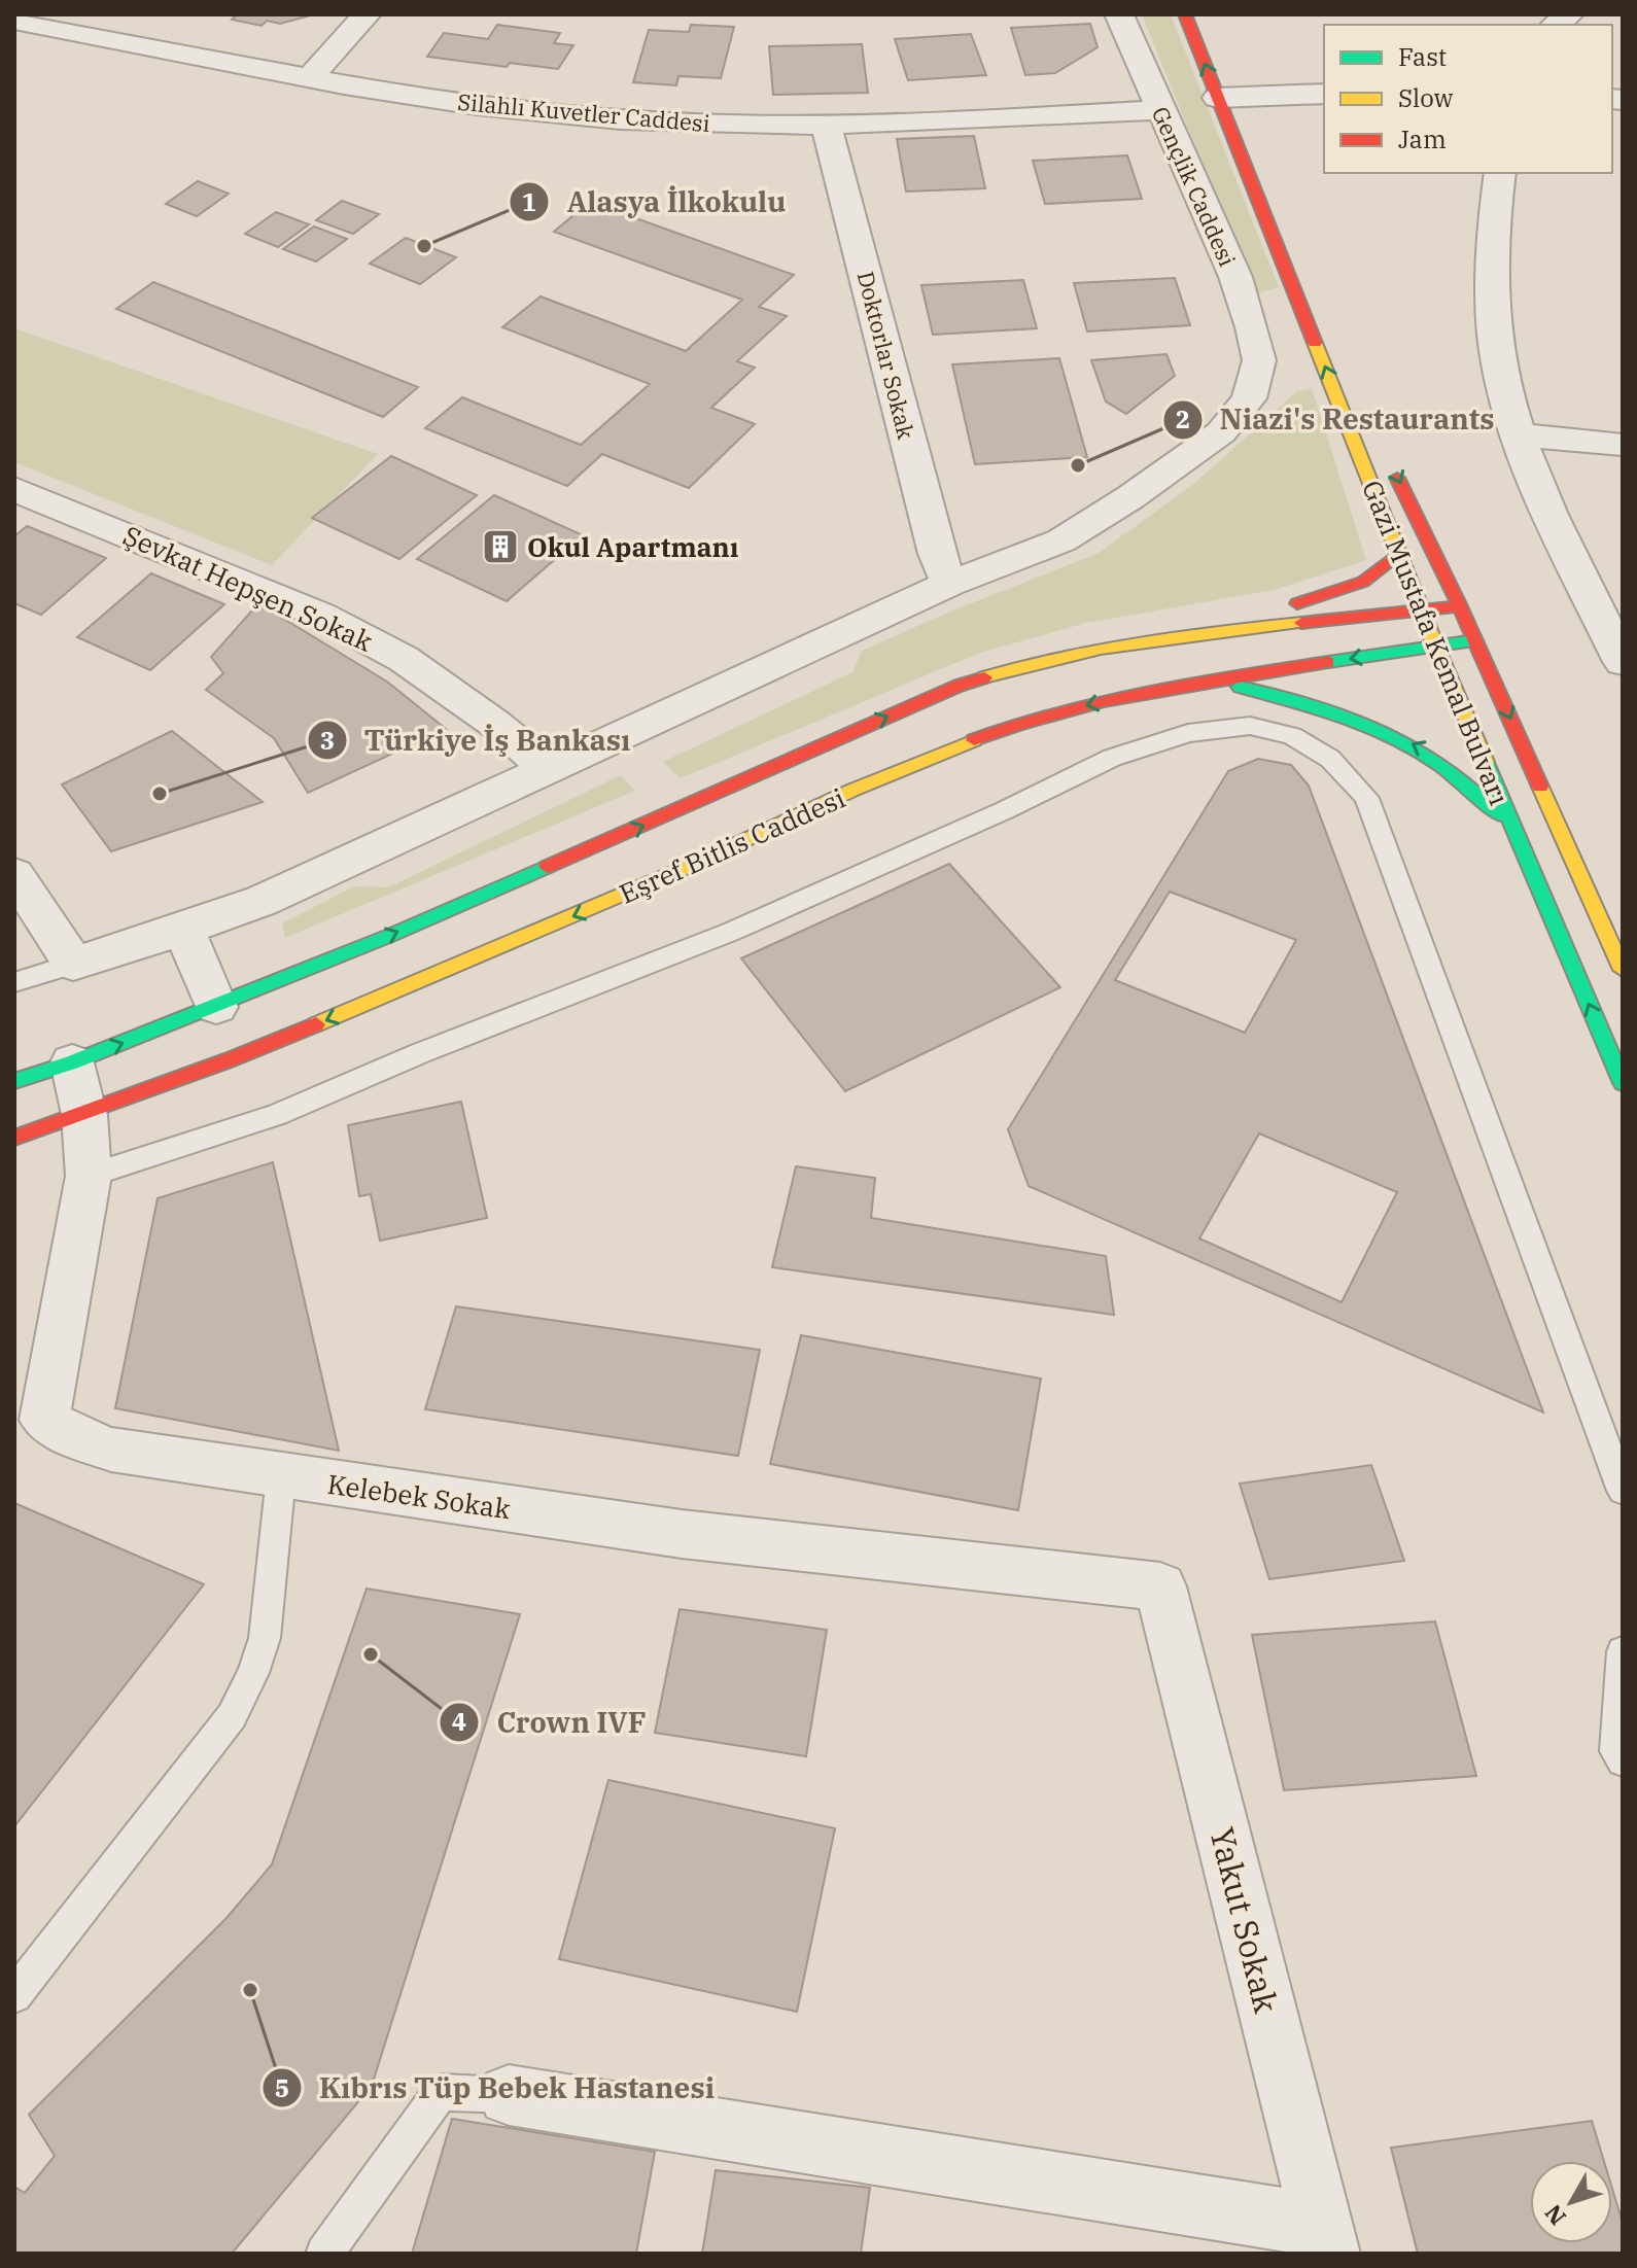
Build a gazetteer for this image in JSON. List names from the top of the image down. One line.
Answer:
{"streets":{"main road":["Gazi Mustafa Kemal Bulvarı","Eşref Bitlis Caddesi"],"street":["Silahlı Kuvetler Caddesi","Gençlik Caddesi","Doktorlar Sokak","Şevkat Hepşen Sokak","Kelebek Sokak","Yakut Sokak"]},"crossings":[["Silahlı Kuvetler Caddesi","Gençlik Caddesi"],["Silahlı Kuvetler Caddesi","Doktorlar Sokak"],["Gençlik Caddesi","Doktorlar Sokak"],["Gazi Mustafa Kemal Bulvarı","Eşref Bitlis Caddesi"],["Eşref Bitlis Caddesi","Kelebek Sokak"],["Kelebek Sokak","Yakut Sokak"]],"places":{"other":["Alasya İlkokulu","Niazi's Restaurants","Türkiye İş Bankası","Crown IVF","Kıbrıs Tüp Bebek Hastanesi"],"building":["Okul Apartmanı"]},"legend":["Fast","Slow","Jam"],"north":"bottom left"}
